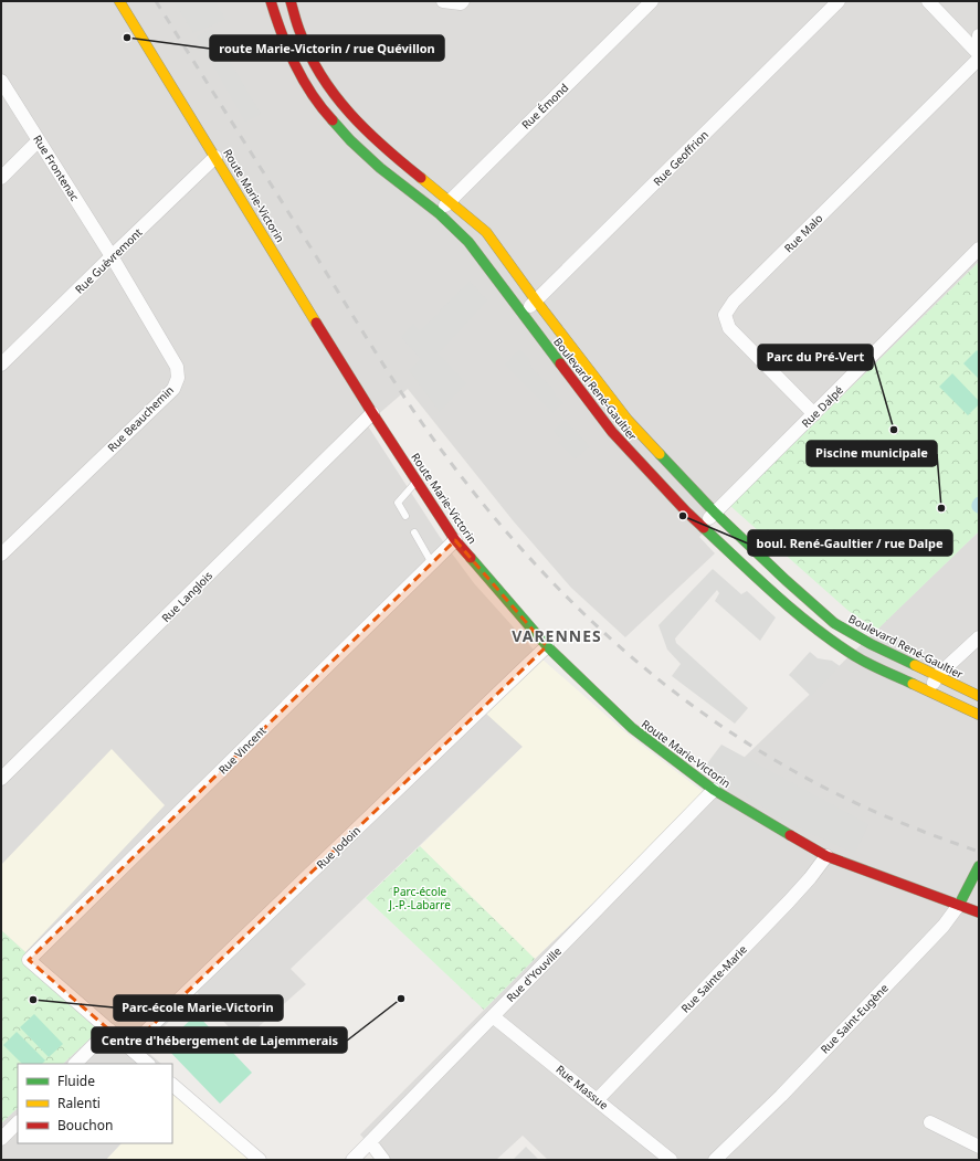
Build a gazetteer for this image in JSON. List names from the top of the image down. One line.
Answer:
{"streets":{"street":["Rue Émond","Rue Geoffrion","Rue Frontenac","Route Marie-Victorin","Rue Malo","Rue Guèvremont","Boulevard René-Gaultier","Rue Dalpé","Rue Beauchemin","Rue Langlois","Rue Vincent","Rue Jodoin","Rue d'Youville","Rue Sainte-Marie","Rue Saint-Eugène","Rue Massue"]},"crossings":[["Rue Émond","Boulevard René-Gaultier"],["Rue Geoffrion","Boulevard René-Gaultier"],["Rue Frontenac","Rue Guèvremont"],["Rue Frontenac","Rue Beauchemin"],["Route Marie-Victorin","Rue Guèvremont"],["Route Marie-Victorin","Rue Langlois"],["Route Marie-Victorin","Rue Vincent"],["Route Marie-Victorin","Rue Jodoin"],["Route Marie-Victorin","Rue d'Youville"],["Route Marie-Victorin","Rue Sainte-Marie"],["Route Marie-Victorin","Rue Saint-Eugène"],["Rue Malo","Rue Dalpé"],["Rue Guèvremont","Rue Beauchemin"],["Boulevard René-Gaultier","Rue Dalpé"],["Rue d'Youville","Rue Massue"],["Rue Sainte-Marie","Rue Massue"]],"districts":["VARENNES"],"parks":["Parc-école J.-P.-Labarre"],"places":["route Marie-Victorin / rue Quévillon","Parc du Pré-Vert","Piscine municipale","boul. René-Gaultier / rue Dalpe","Centre d'hébergement de Lajemmerais","Parc-école Marie-Victorin"],"legend":["Fluide","Ralenti","Bouchon"]}
